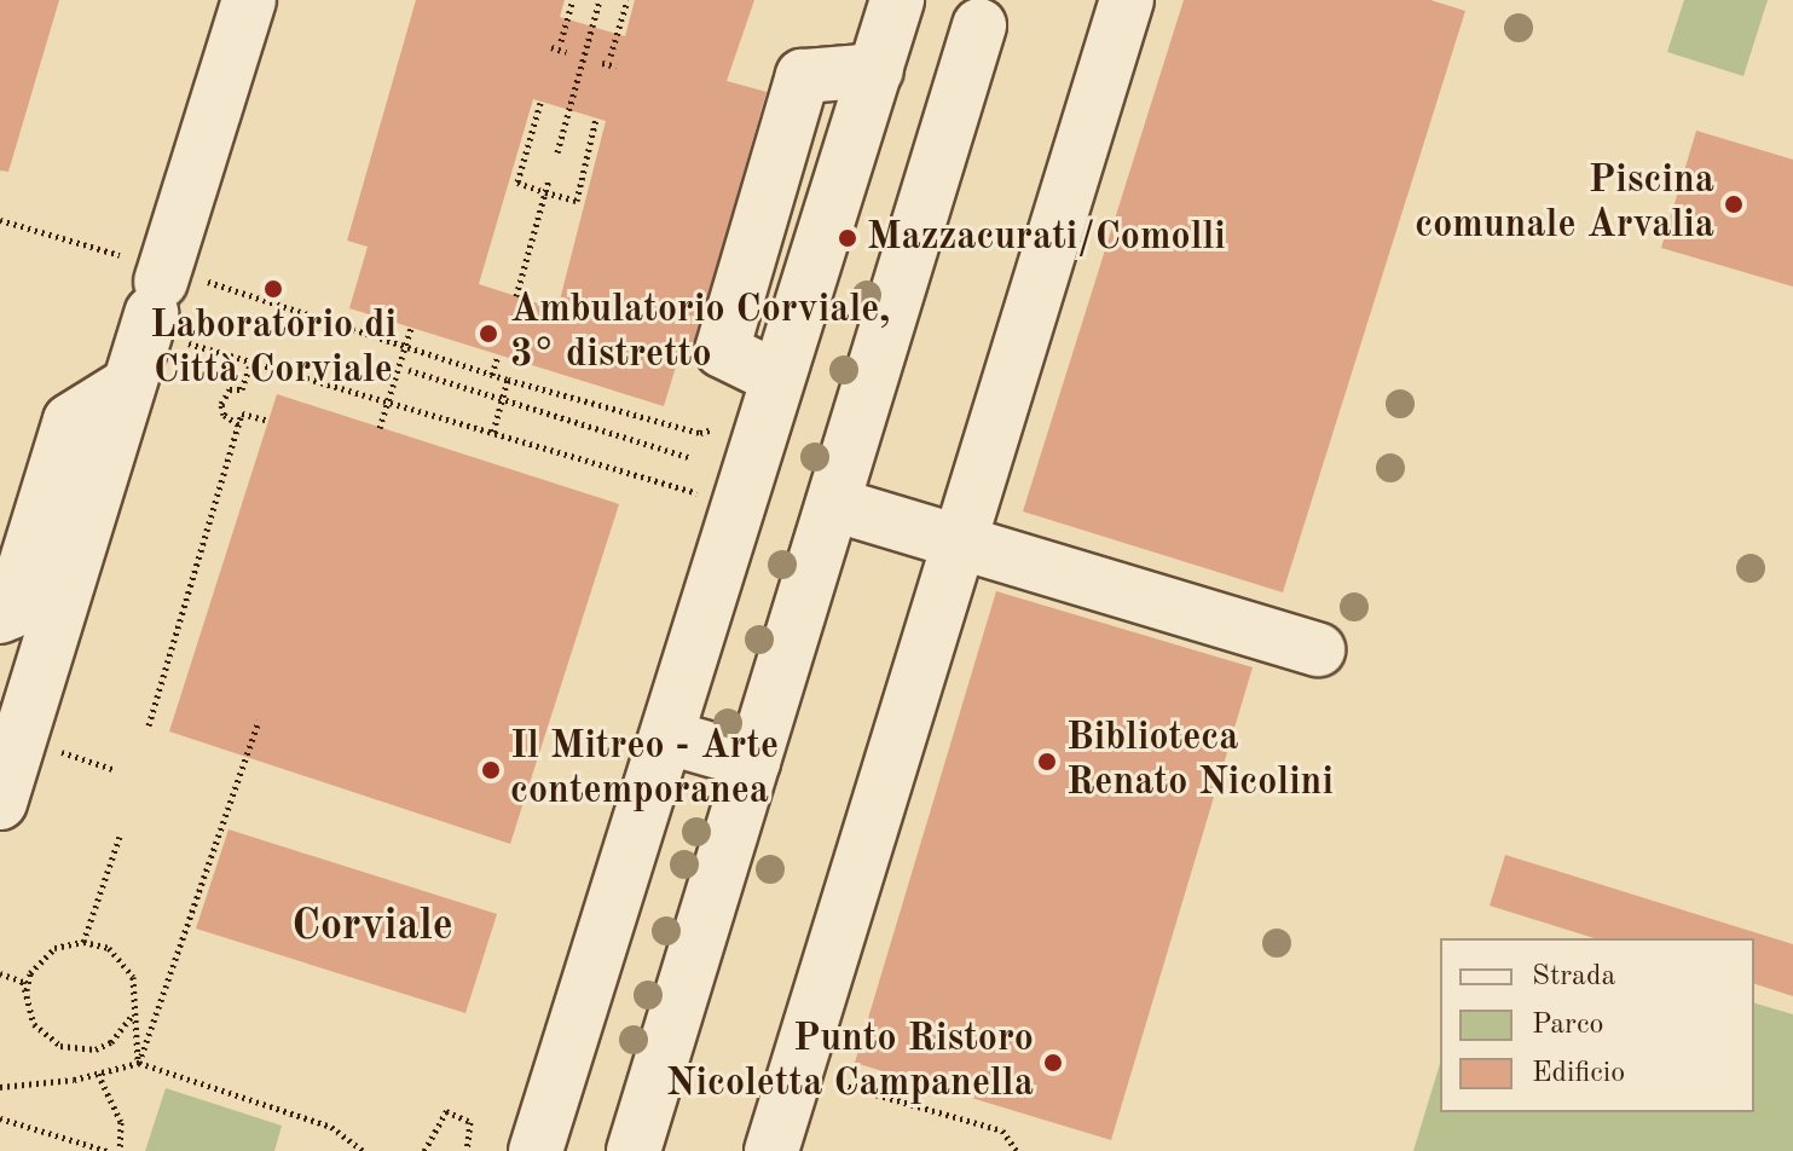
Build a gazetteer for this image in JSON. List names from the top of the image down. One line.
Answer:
{"districts":["Corviale"],"places":["Piscina comunale Arvalia","Mazzacurati/Comolli","Laboratorio di Città Corviale","Ambulatorio Corviale, 3° distretto","Biblioteca Renato Nicolini","Il Mitreo - Arte contemporanea","Punto Ristoro Nicoletta Campanella"],"legend":["Strada","Parco","Edificio"]}
